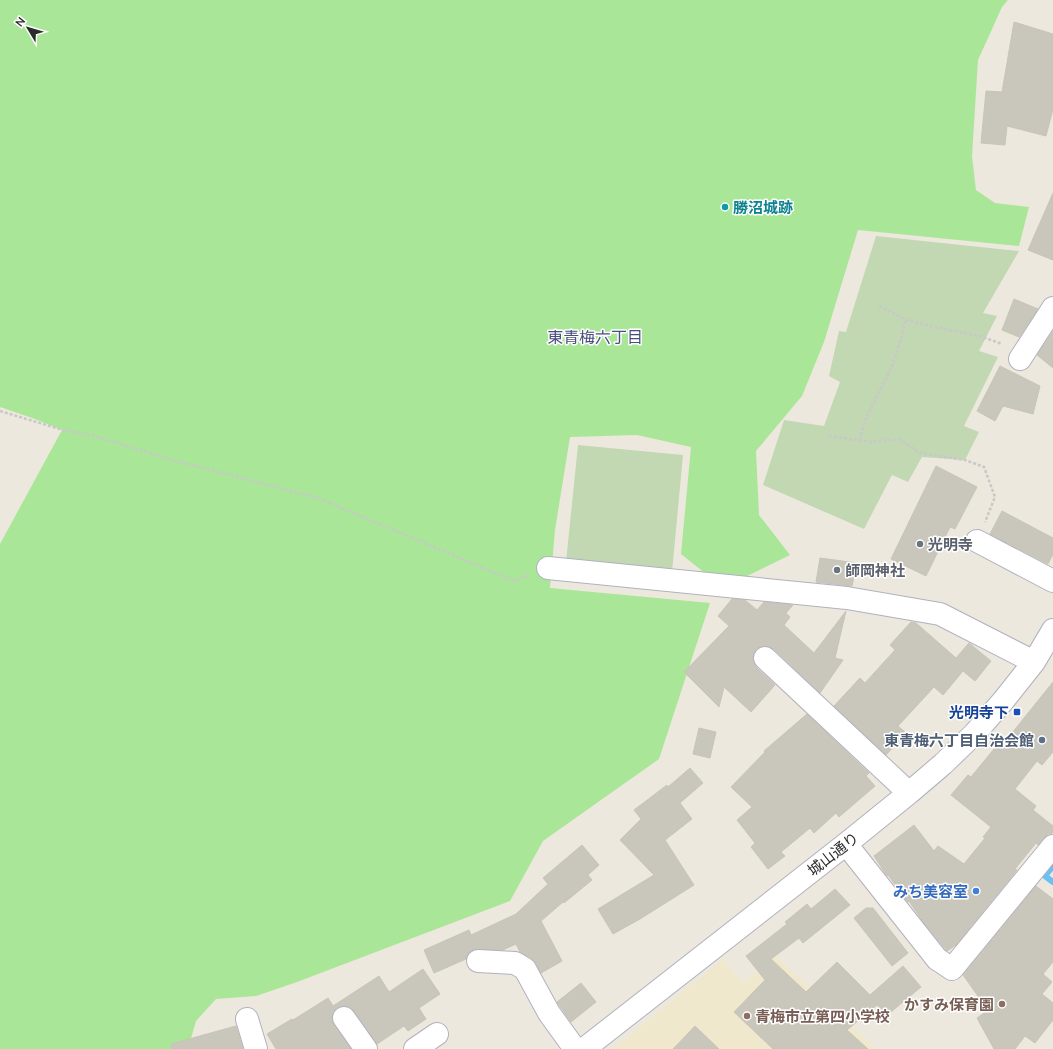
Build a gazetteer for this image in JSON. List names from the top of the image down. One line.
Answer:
{"streets":{"street":["城山通り"]},"districts":["東青梅六丁目"],"places":{"other":["勝沼城跡","光明寺","師岡神社","東青梅六丁目自治会館","みち美容室","かすみ保育園","青梅市立第四小学校"],"transit":["光明寺下"]},"north":"top left"}
